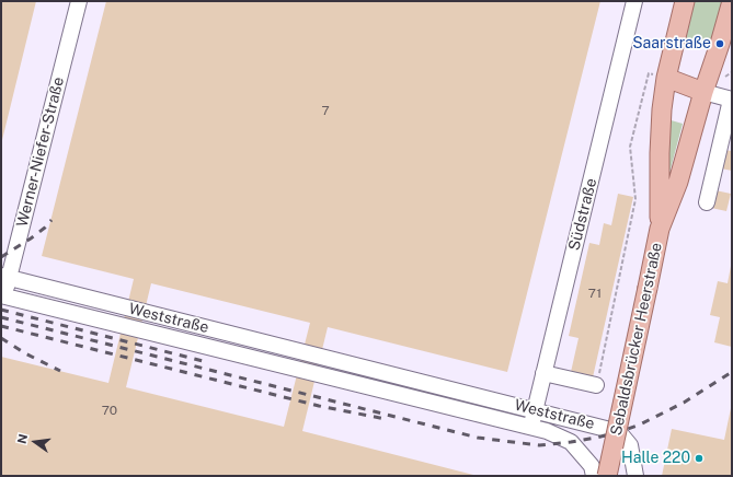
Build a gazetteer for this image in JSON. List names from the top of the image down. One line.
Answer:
{"streets":{"main road":["Sebaldsbrücker Heerstraße"],"street":["Werner-Niefer-Straße","Südstraße","Weststraße"]},"crossings":[["Werner-Niefer-Straße","Weststraße"],["Südstraße","Weststraße"]],"places":["Saarstraße","Halle 220"],"house_numbers":["7","71","70"],"north":"left"}
